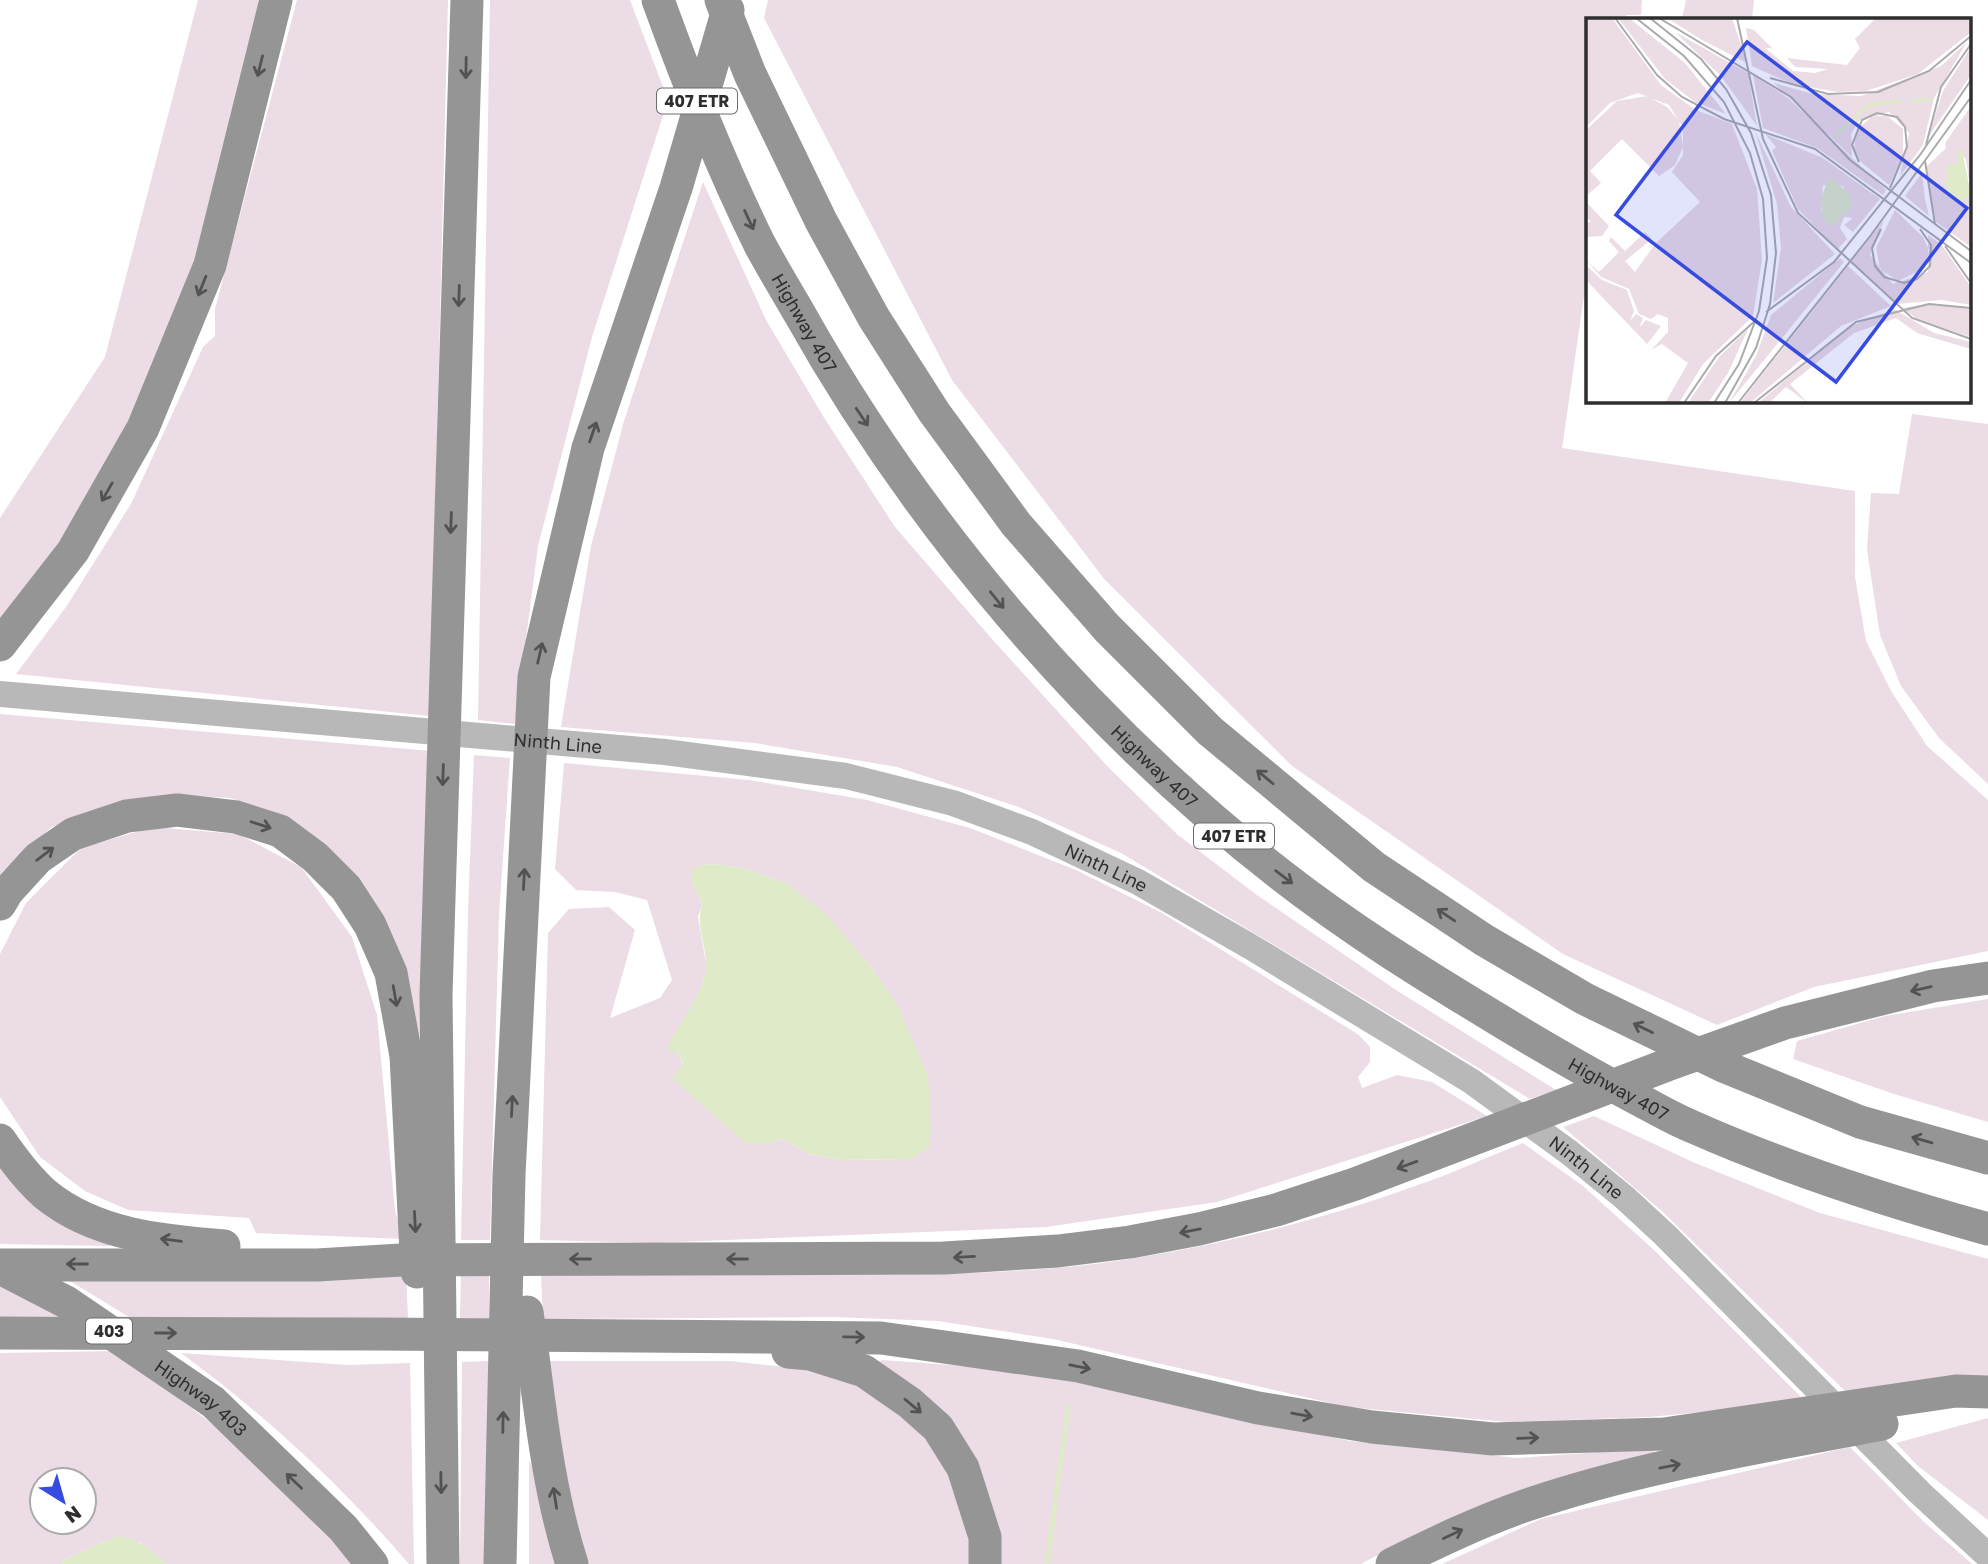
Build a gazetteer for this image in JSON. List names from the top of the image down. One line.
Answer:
{"streets":{"highway":["407 ETR","Highway 407","403","Highway 403"],"main road":["Ninth Line"]},"north":"bottom right"}
